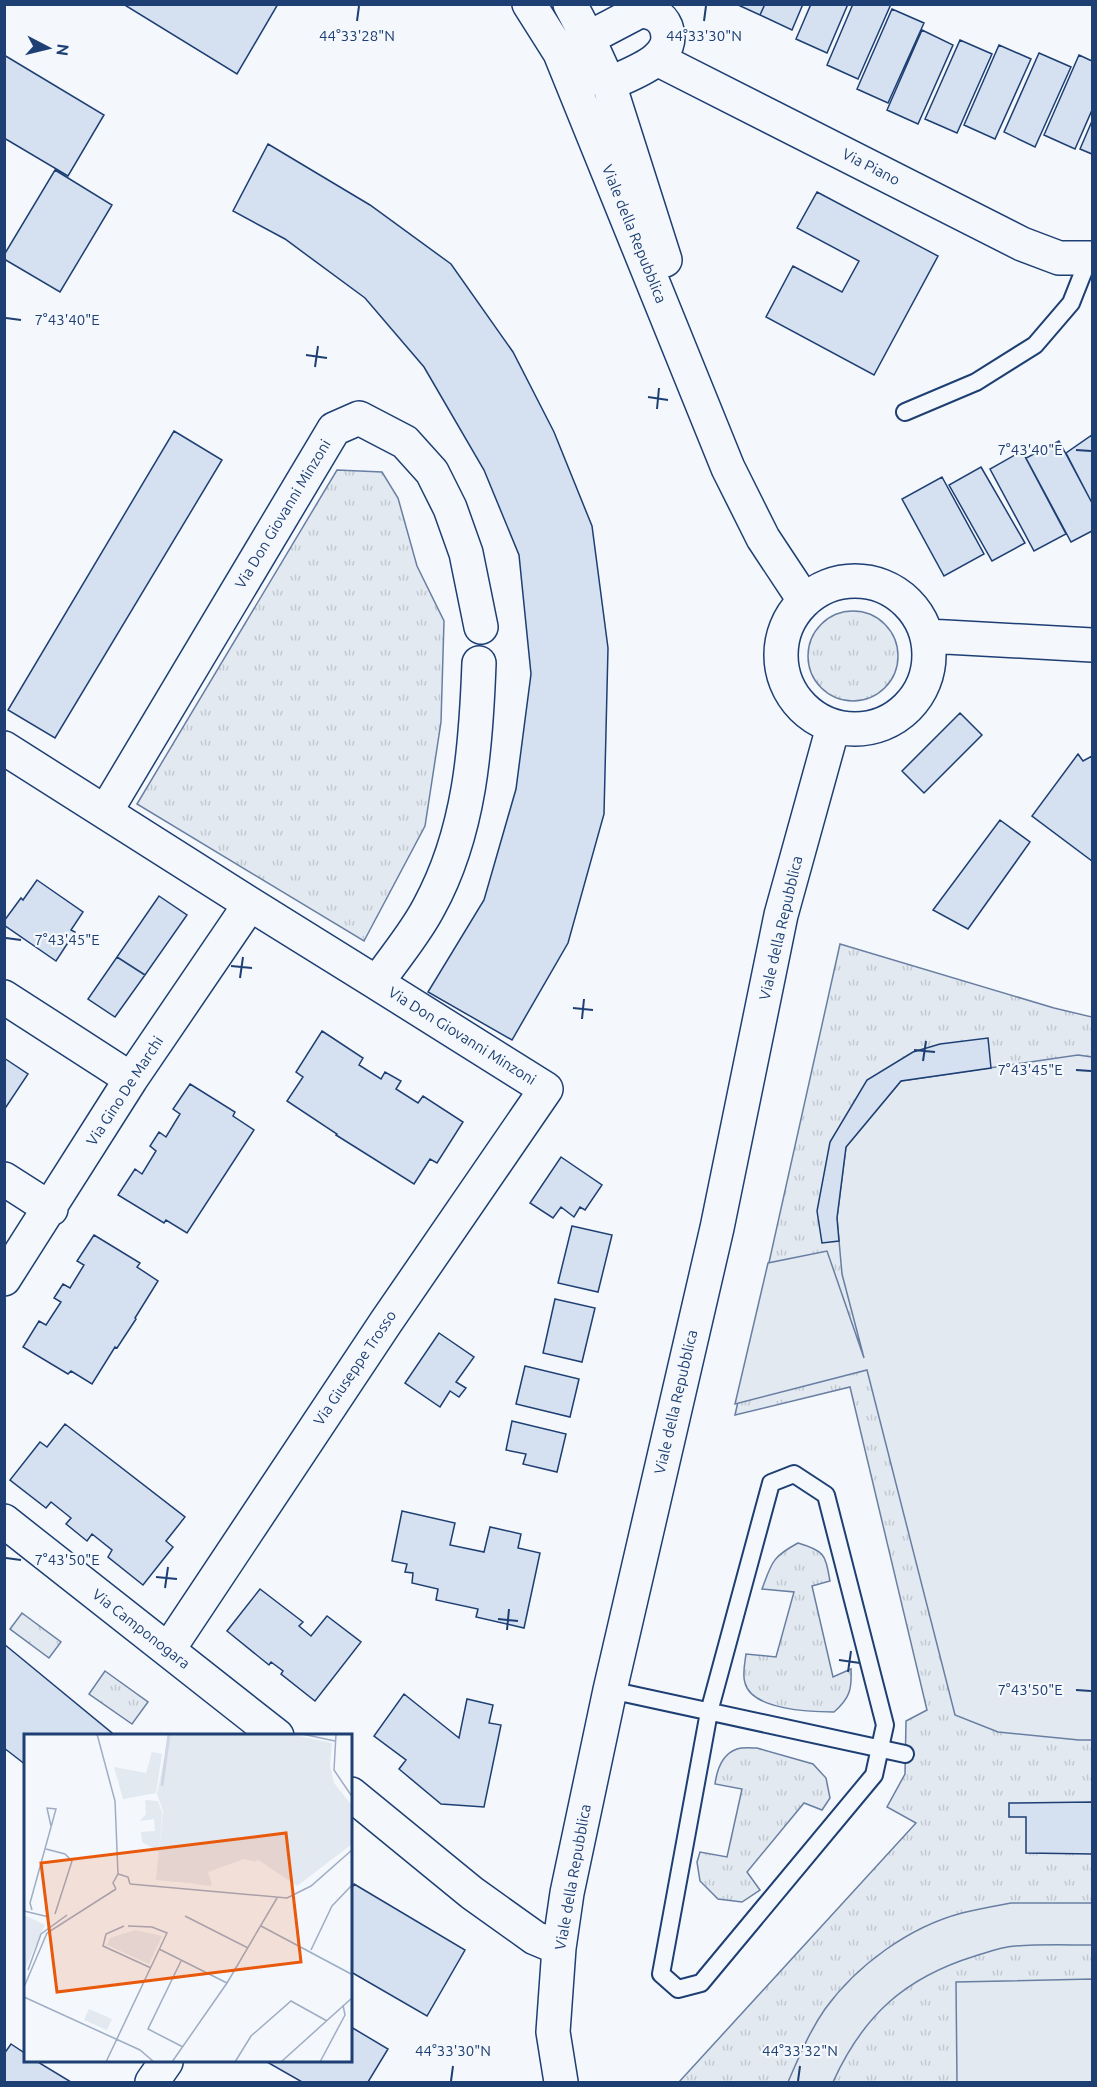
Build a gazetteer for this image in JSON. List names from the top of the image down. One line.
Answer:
{"streets":{"street":["Via Piano","Viale della Repubblica","Via Don Giovanni Minzoni","Via Gino De Marchi","Via Giuseppe Trosso","Via Camponogara"]},"crossings":[["Via Don Giovanni Minzoni","Via Gino De Marchi"],["Via Don Giovanni Minzoni","Via Giuseppe Trosso"],["Via Giuseppe Trosso","Via Camponogara"]],"north":"right","coordinates":["44°33'28\"N","44°33'30\"N","7°43'40\"E","7°43'45\"E","7°43'50\"E","44°33'32\"N"]}
